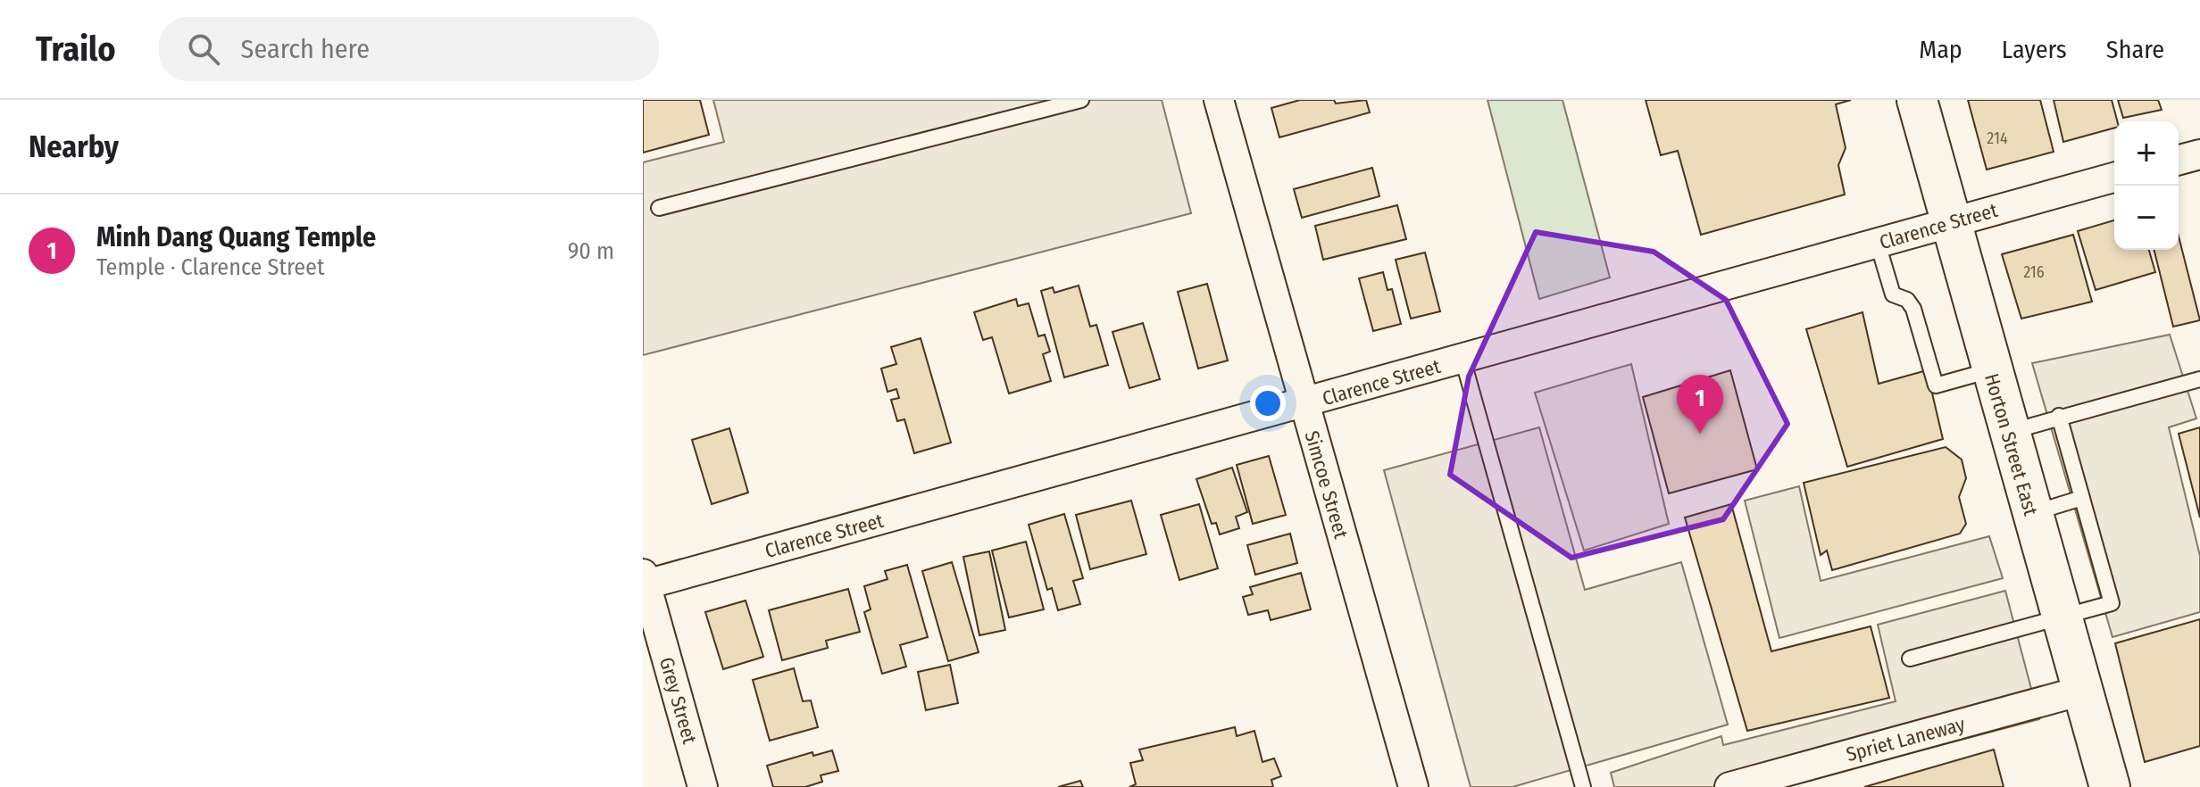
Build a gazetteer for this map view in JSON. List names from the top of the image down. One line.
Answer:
{"streets":{"main road":["Horton Street East"],"street":["Clarence Street","Simcoe Street","Grey Street","Spriet Laneway"]},"crossings":[["Clarence Street","Horton Street East"],["Clarence Street","Simcoe Street"],["Clarence Street","Grey Street"],["Horton Street East","Spriet Laneway"]],"house_numbers":["214","216"],"page":{"header":"Trailo","search":"Search here","nav":["Map","Layers","Share"],"heading":"Nearby","map_buttons":["+","−"],"list":[{"mark":"1","name":"Minh Dang Quang Temple","note":"Temple · Clarence Street","value":"90 m"}],"pins":"1"}}
